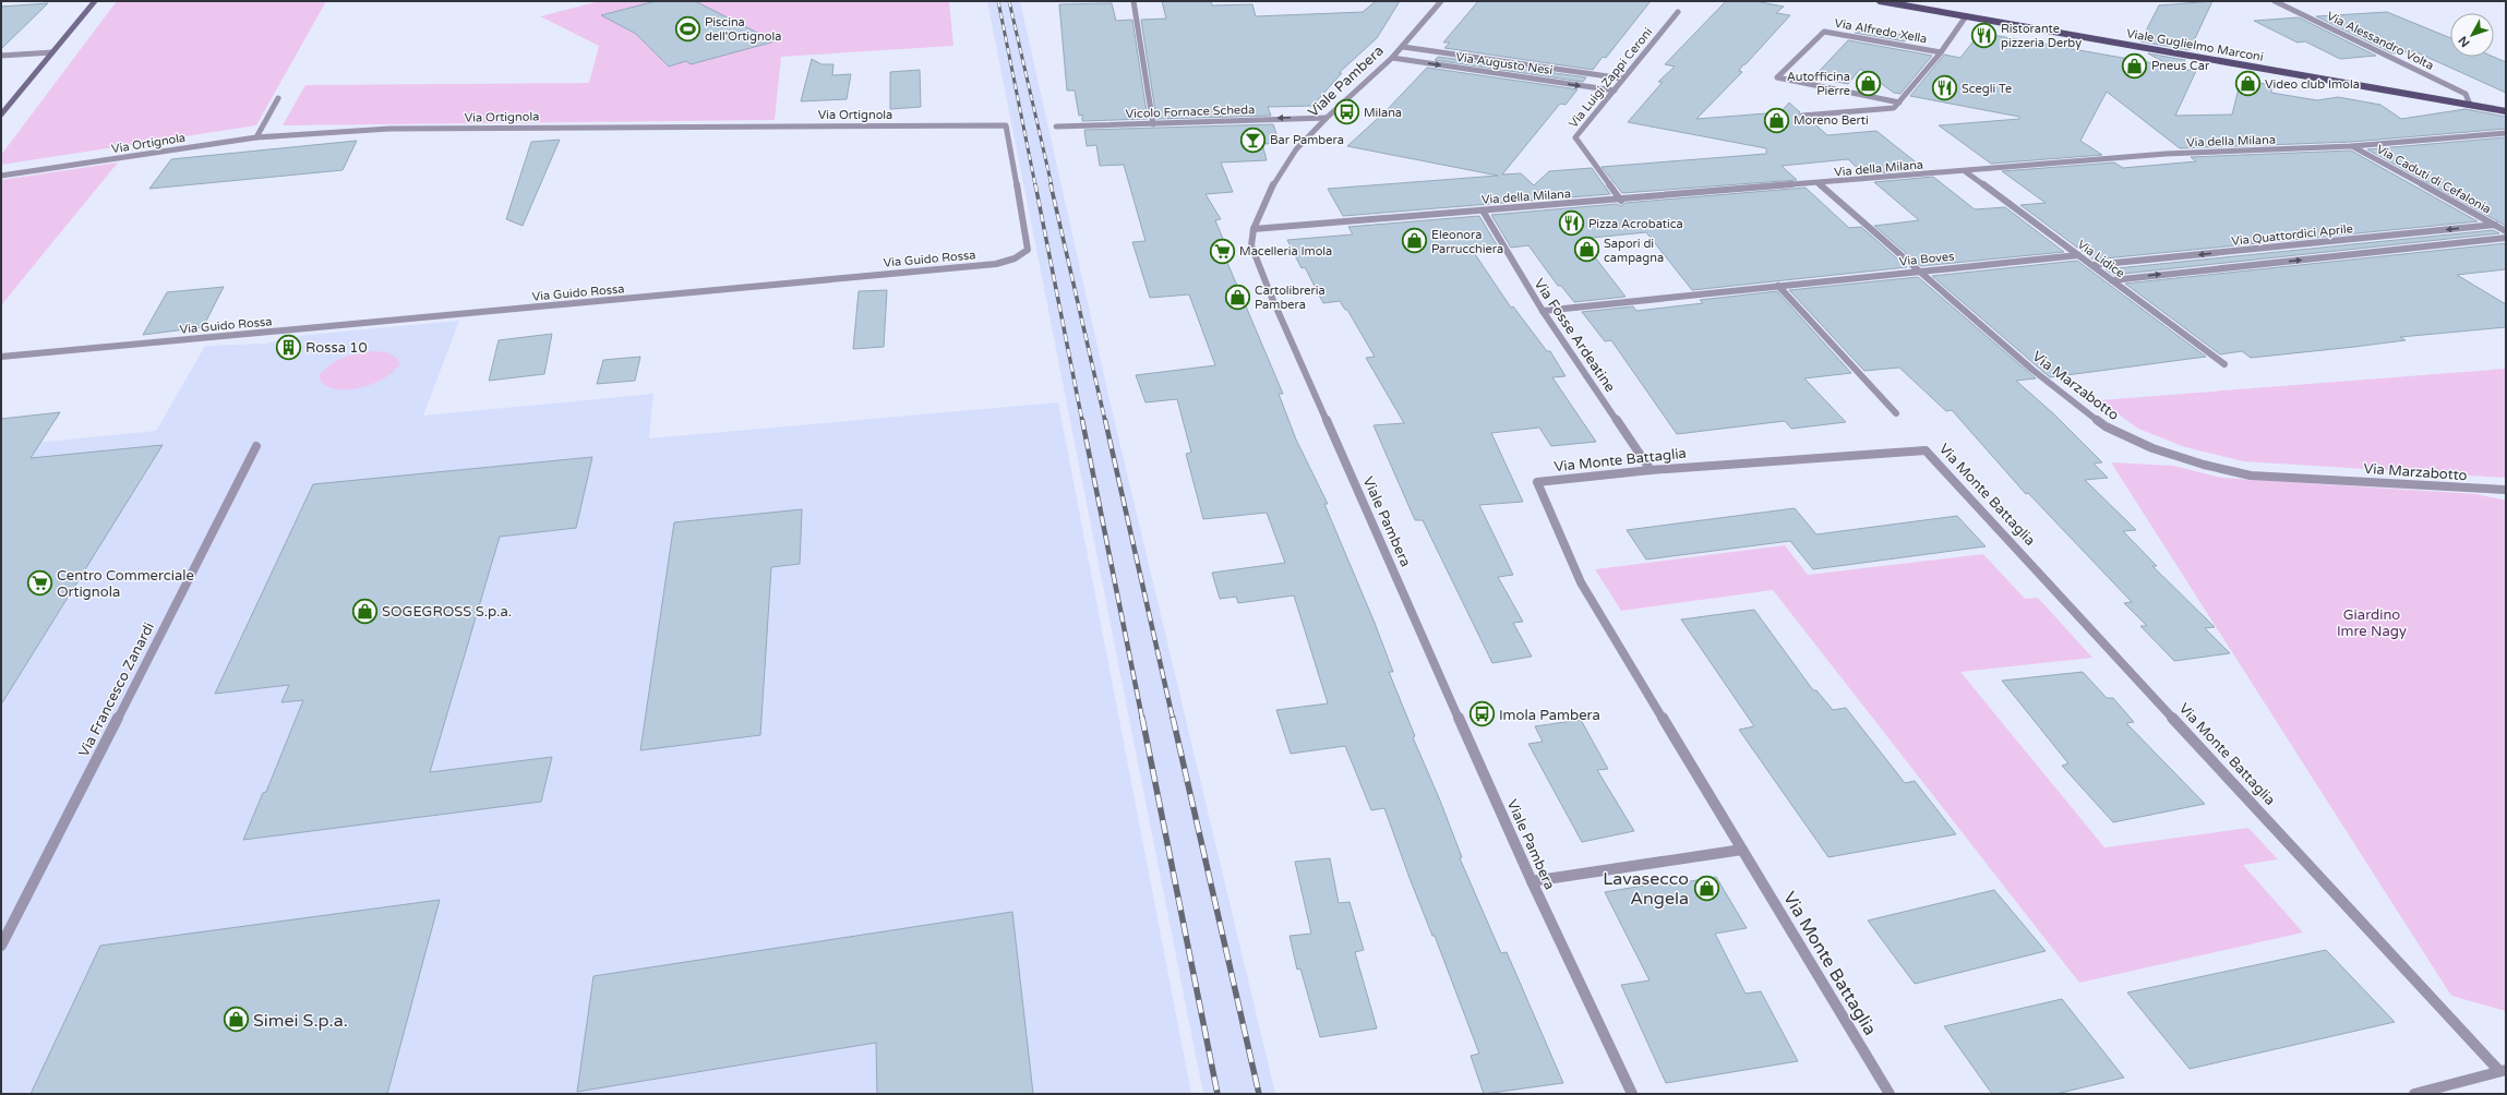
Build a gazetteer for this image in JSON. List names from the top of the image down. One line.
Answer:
{"streets":{"main road":["Viale Guglielmo Marconi"],"street":["Via Alfredo Xella","Via Alessandro Volta","Via Augusto Nesi","Via Luigi Zappi Ceroni","Viale Pambera","Vicolo Fornace Scheda","Via Ortignola","Via della Milana","Via Caduti di Cefalonia","Via Quattordici Aprile","Via Guido Rossa","Via Boves","Via Lidice","Via Fosse Ardeatine","Via Marzabotto","Via Monte Battaglia","Via Francesco Zanardi"]},"crossings":[["Via Alfredo Xella","Viale Guglielmo Marconi"],["Via Alessandro Volta","Viale Guglielmo Marconi"],["Via Augusto Nesi","Via Luigi Zappi Ceroni"],["Via Augusto Nesi","Viale Pambera"],["Via Luigi Zappi Ceroni","Via della Milana"],["Viale Pambera","Vicolo Fornace Scheda"],["Viale Pambera","Via della Milana"],["Via Ortignola","Via Guido Rossa"],["Via della Milana","Via Caduti di Cefalonia"],["Via della Milana","Via Lidice"],["Via della Milana","Via Fosse Ardeatine"],["Via della Milana","Via Marzabotto"],["Via Caduti di Cefalonia","Via Quattordici Aprile"],["Via Quattordici Aprile","Via Lidice"],["Via Boves","Via Lidice"],["Via Boves","Via Fosse Ardeatine"],["Via Boves","Via Marzabotto"],["Via Fosse Ardeatine","Via Monte Battaglia"]],"one_way":["Vicolo Fornace Scheda"],"parks":["Giardino Imre Nagy"],"places":{"sports":["Piscina dell'Ortignola"],"restaurant":["Ristorante pizzeria Derby","Scegli Te","Pizza Acrobatica"],"shop":["Pneus Car","Autofficina Pierre","Video club Imola","Moreno Berti","Eleonora Parrucchiera","Sapori di campagna","Cartolibreria Pambera","SOGEGROSS S.p.a.","Lavasecco Angela","Simei S.p.a."],"bus stop":["Milana","Imola Pambera"],"bar":["Bar Pambera"],"supermarket":["Macelleria Imola","Centro Commerciale Ortignola"],"building":["Rossa 10"]},"north":"bottom left"}
